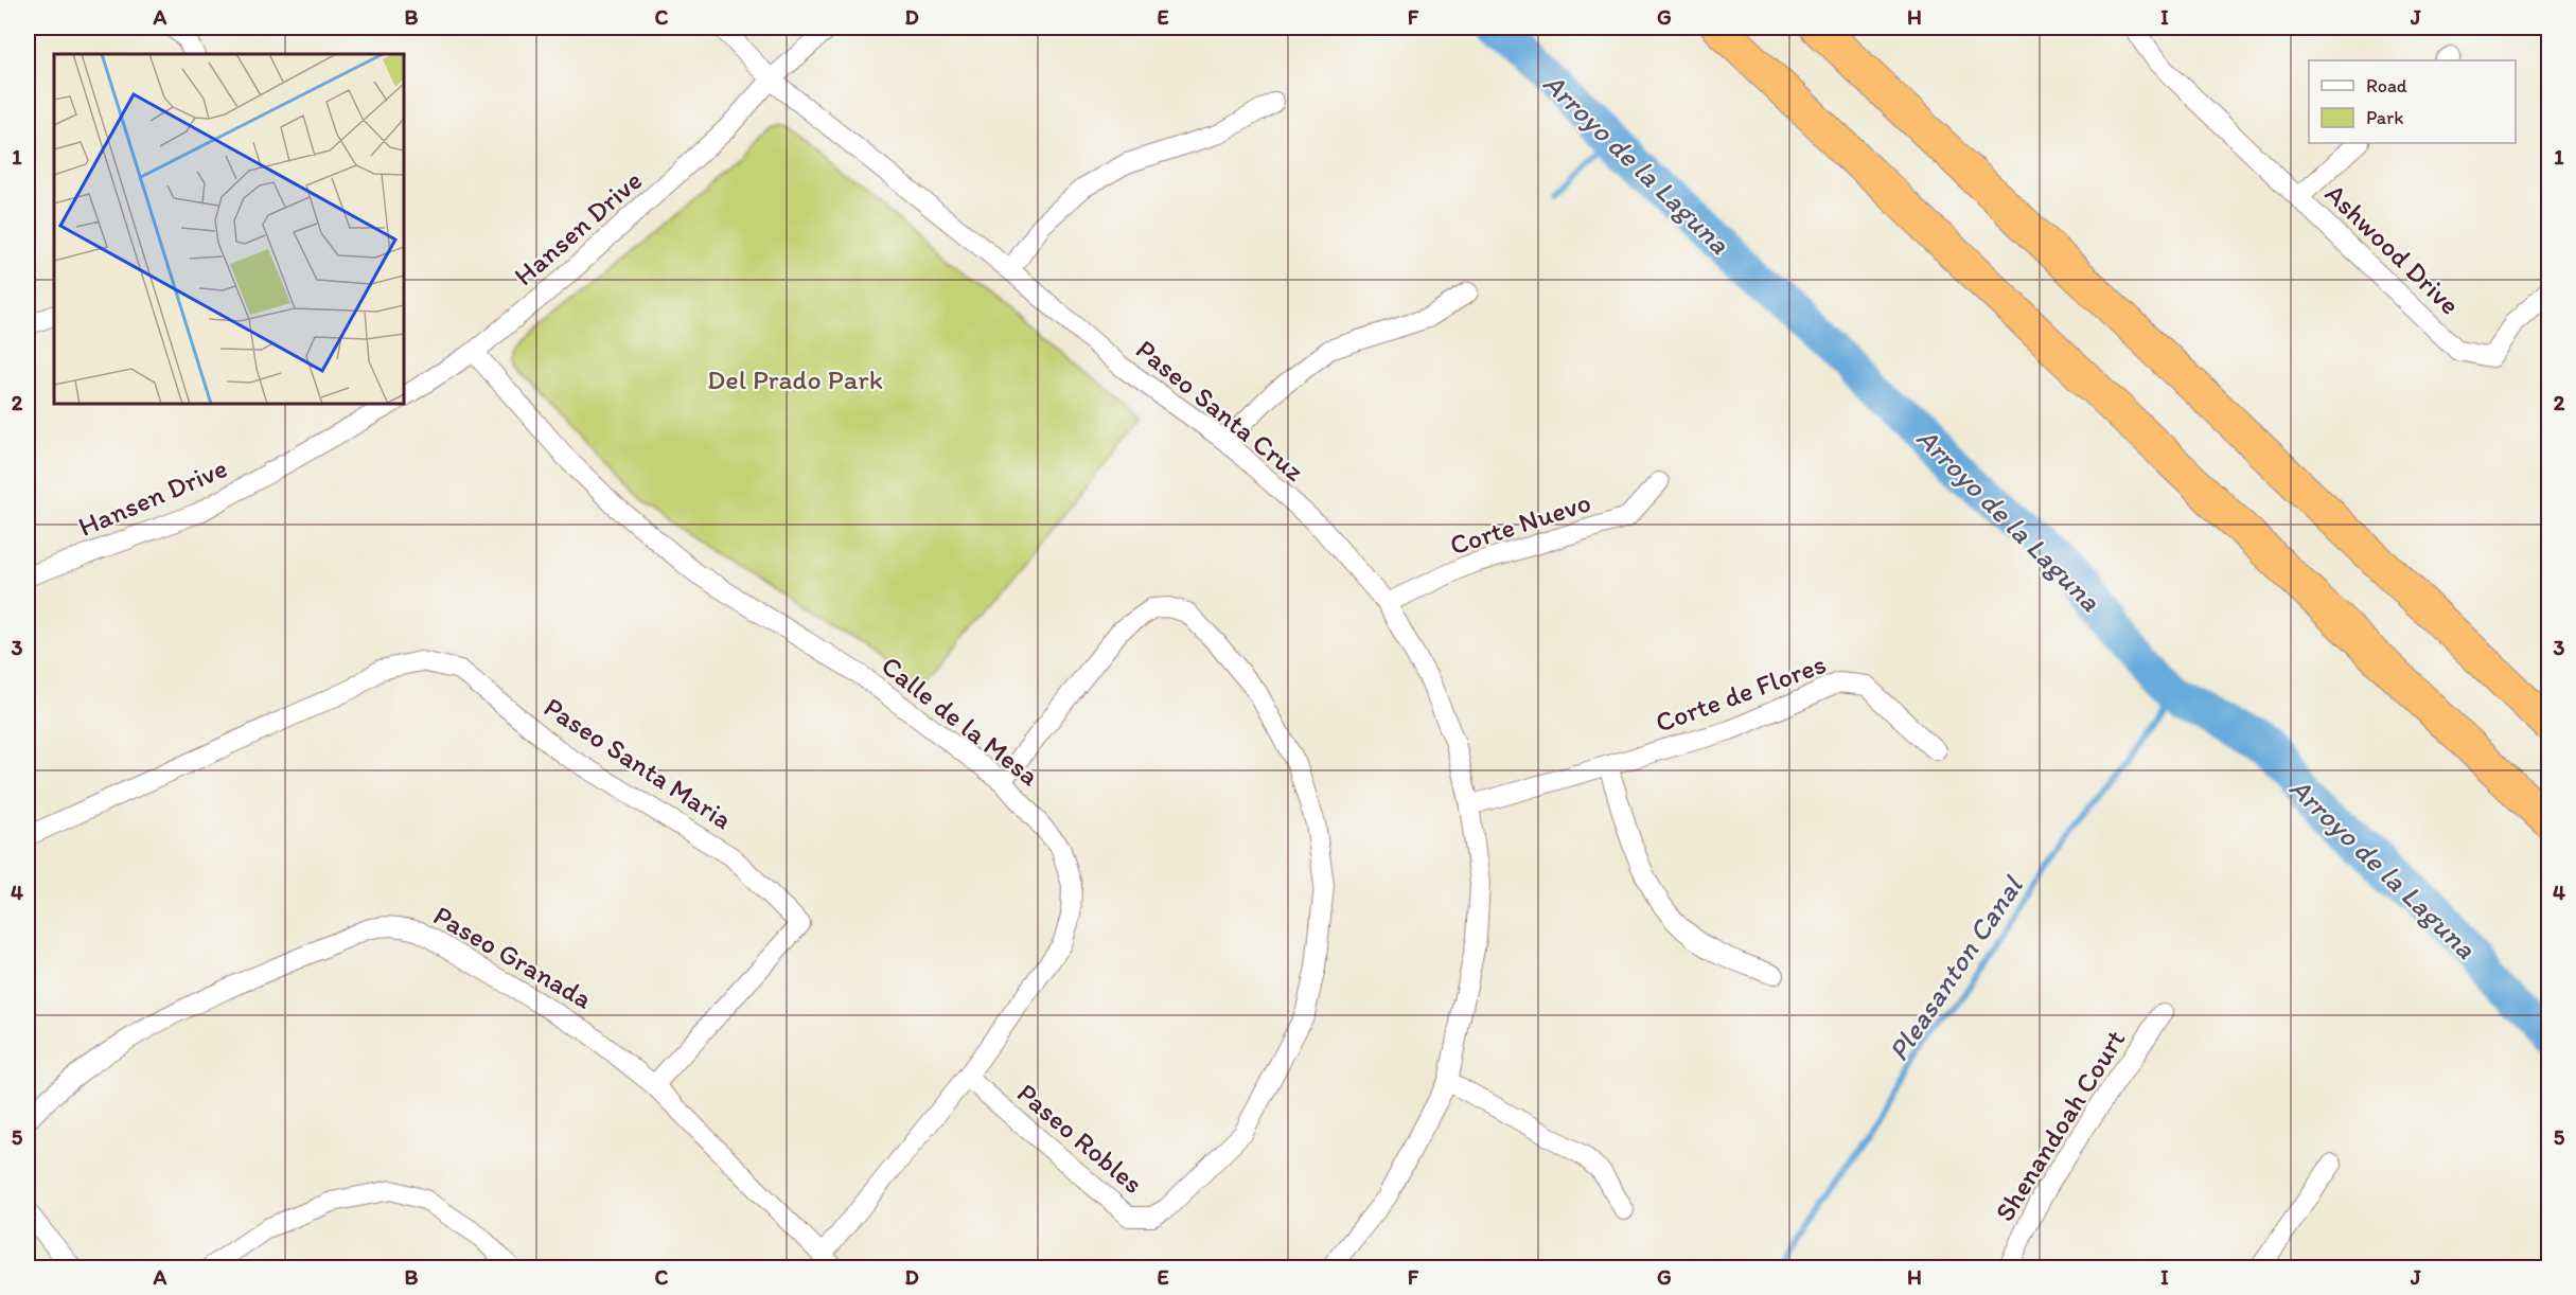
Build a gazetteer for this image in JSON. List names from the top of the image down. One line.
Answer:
{"streets":{"street":["Hansen Drive","Ashwood Drive","Paseo Santa Cruz","Corte Nuevo","Corte de Flores","Calle de la Mesa","Paseo Santa Maria","Paseo Granada","Shenandoah Court","Paseo Robles"]},"crossings":[["Hansen Drive","Paseo Santa Cruz"],["Hansen Drive","Calle de la Mesa"],["Paseo Santa Cruz","Corte Nuevo"],["Paseo Santa Cruz","Corte de Flores"],["Calle de la Mesa","Paseo Granada"],["Calle de la Mesa","Paseo Robles"],["Paseo Santa Maria","Paseo Granada"]],"water":["Arroyo de la Laguna","Pleasanton Canal"],"parks":["Del Prado Park"],"legend":["Road","Park"],"grid":{"columns":["A","B","C","D","E","F","G","H","I","J"],"rows":["1","2","3","4","5"]}}
